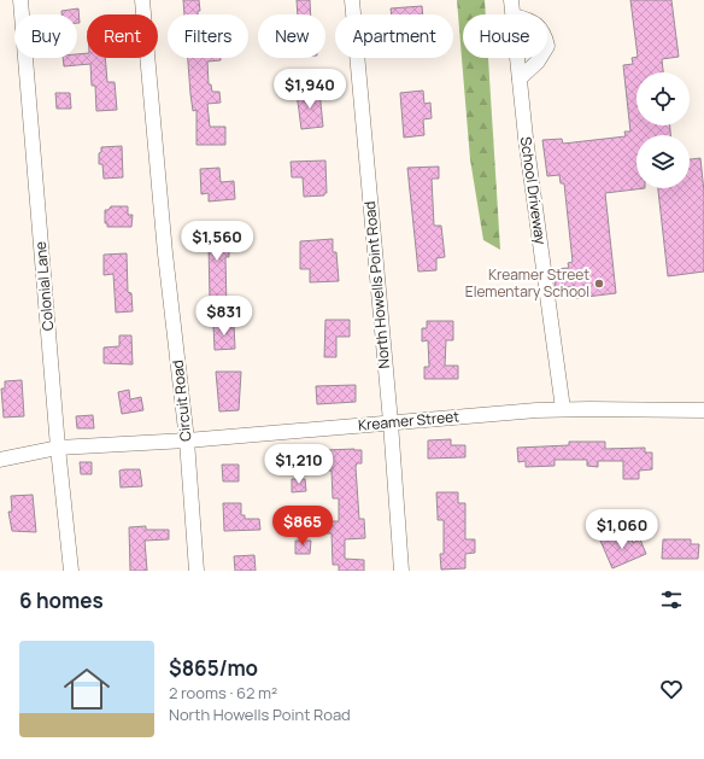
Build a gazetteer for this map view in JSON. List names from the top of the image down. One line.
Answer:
{"streets":{"street":["School Driveway","North Howells Point Road","Colonial Lane","Circuit Road","Kreamer Street"]},"crossings":[["School Driveway","Kreamer Street"],["North Howells Point Road","Kreamer Street"],["Colonial Lane","Kreamer Street"],["Circuit Road","Kreamer Street"]],"places":["Kreamer Street Elementary School"],"page":{"chip":["Buy","Rent","Filters","New","Apartment","House"],"price":["$1,940","$1,560","$831","$1,210","$865","$1,060"],"heading":"6 homes","list":[{"name":"$865/mo","note":"2 rooms · 62 m² · North Howells Point Road"}]}}
